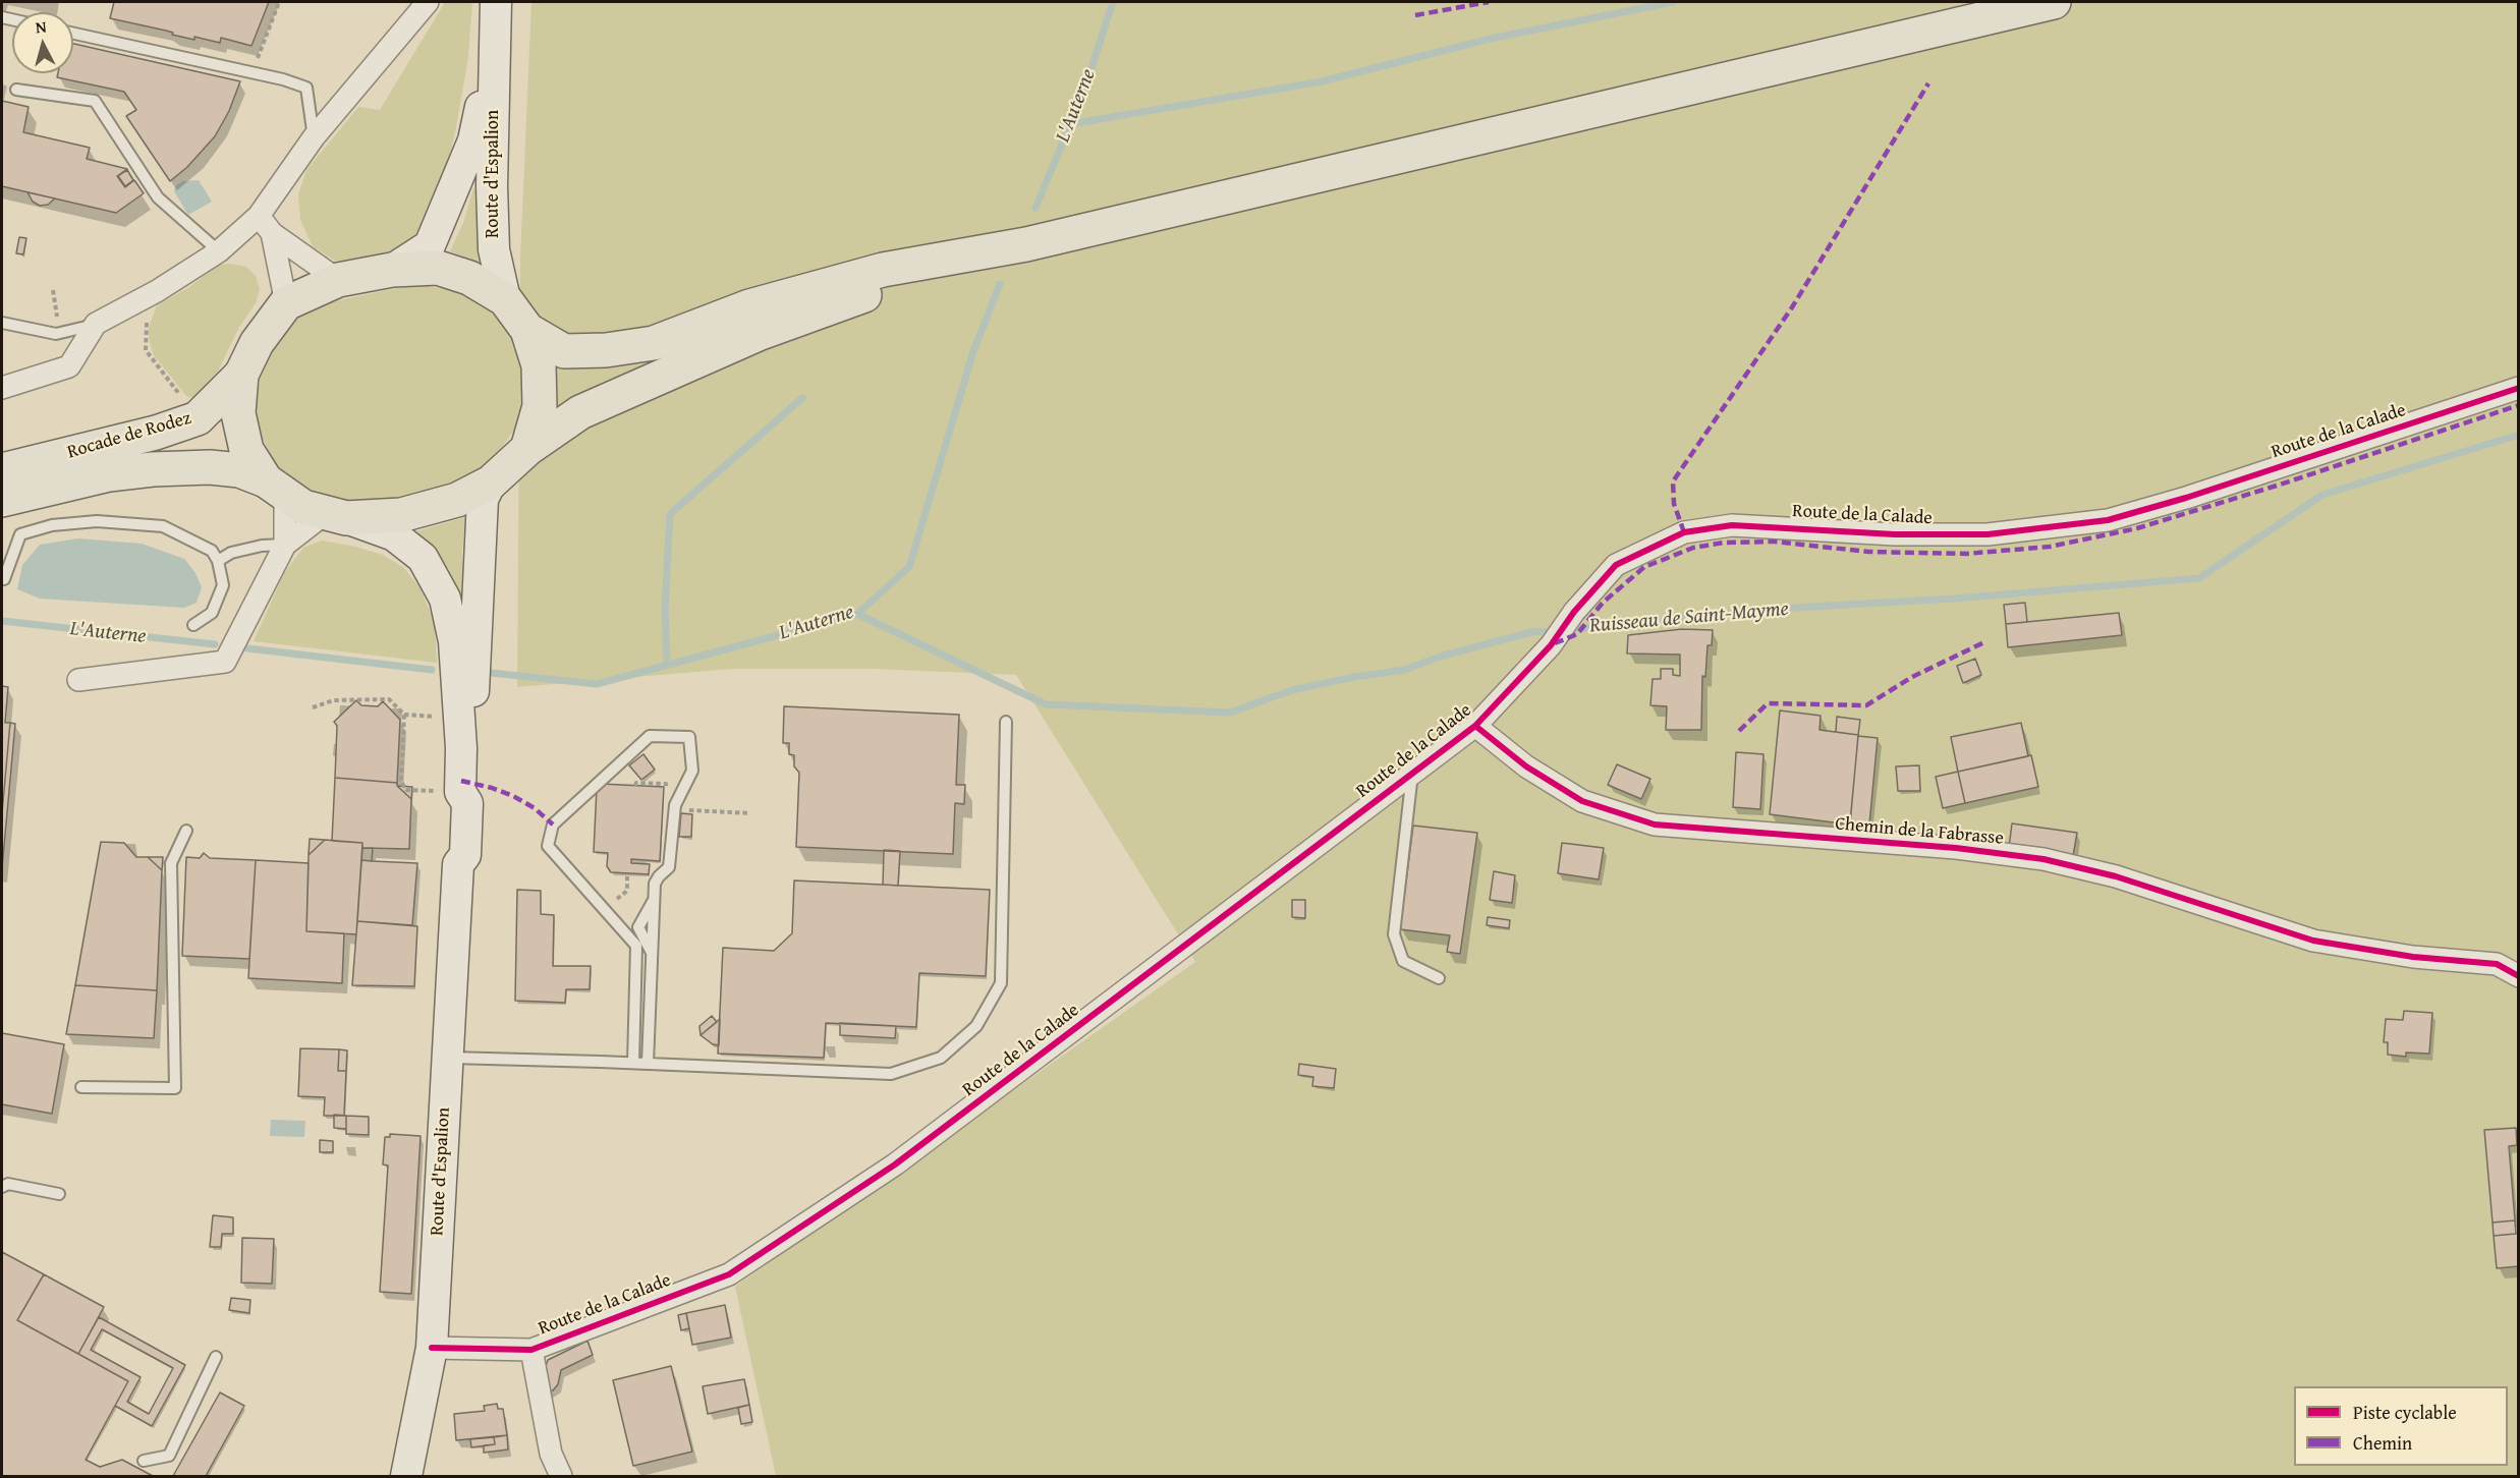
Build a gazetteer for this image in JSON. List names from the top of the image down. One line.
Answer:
{"streets":{"main road":["Route d'Espalion","Rocade de Rodez"],"street":["Route de la Calade","Chemin de la Fabrasse"]},"crossings":[["Route d'Espalion","Route de la Calade"],["Route de la Calade","Chemin de la Fabrasse"]],"water":["L'Auterne","Ruisseau de Saint-Mayme"],"legend":["Piste cyclable","Chemin"],"north":"top"}
